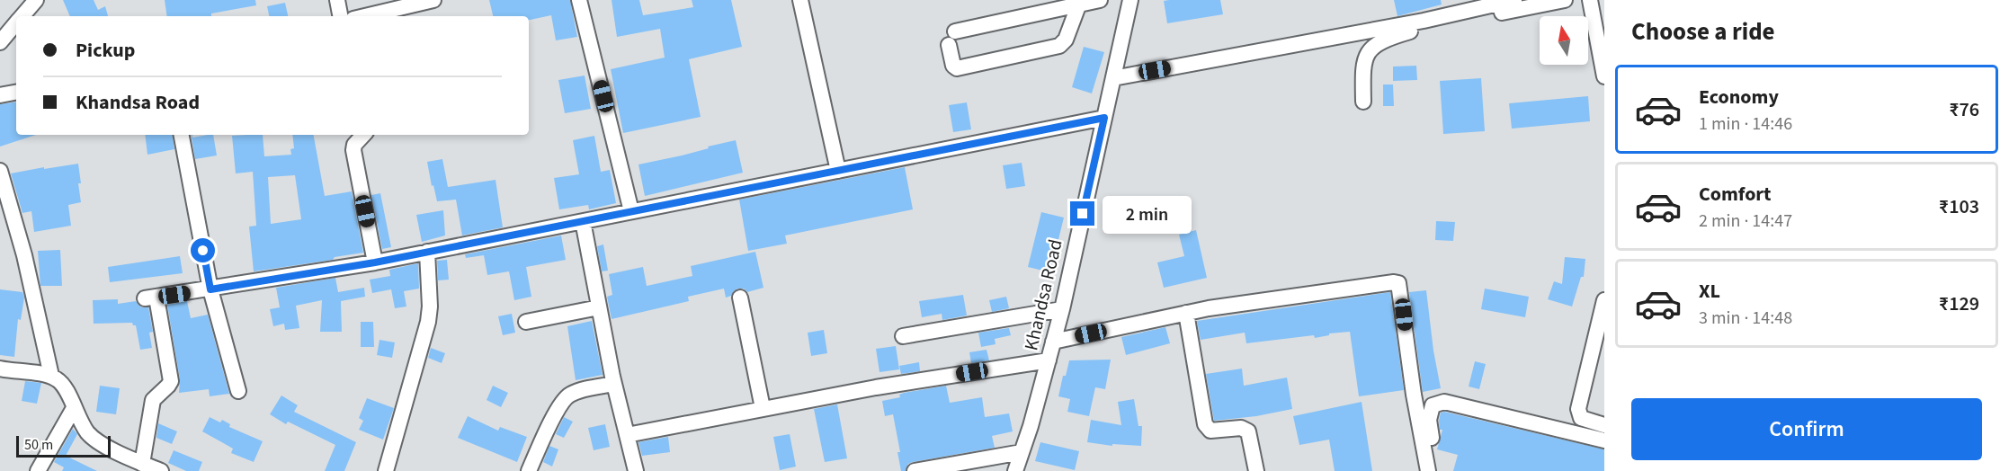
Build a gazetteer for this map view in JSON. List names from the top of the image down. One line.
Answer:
{"streets":{"street":["Khandsa Road"]},"scale_bar":"50 m","north":"top","page":{"heading":"Choose a ride","banner":["Pickup","Khandsa Road"],"list":[{"name":"Economy","note":"1 min · 14:46","value":"₹76"},{"name":"Comfort","note":"2 min · 14:47","value":"₹103"},{"name":"XL","note":"3 min · 14:48","value":"₹129"}],"bubble":"2 min","buttons":"Confirm","scale":"50 m"}}
